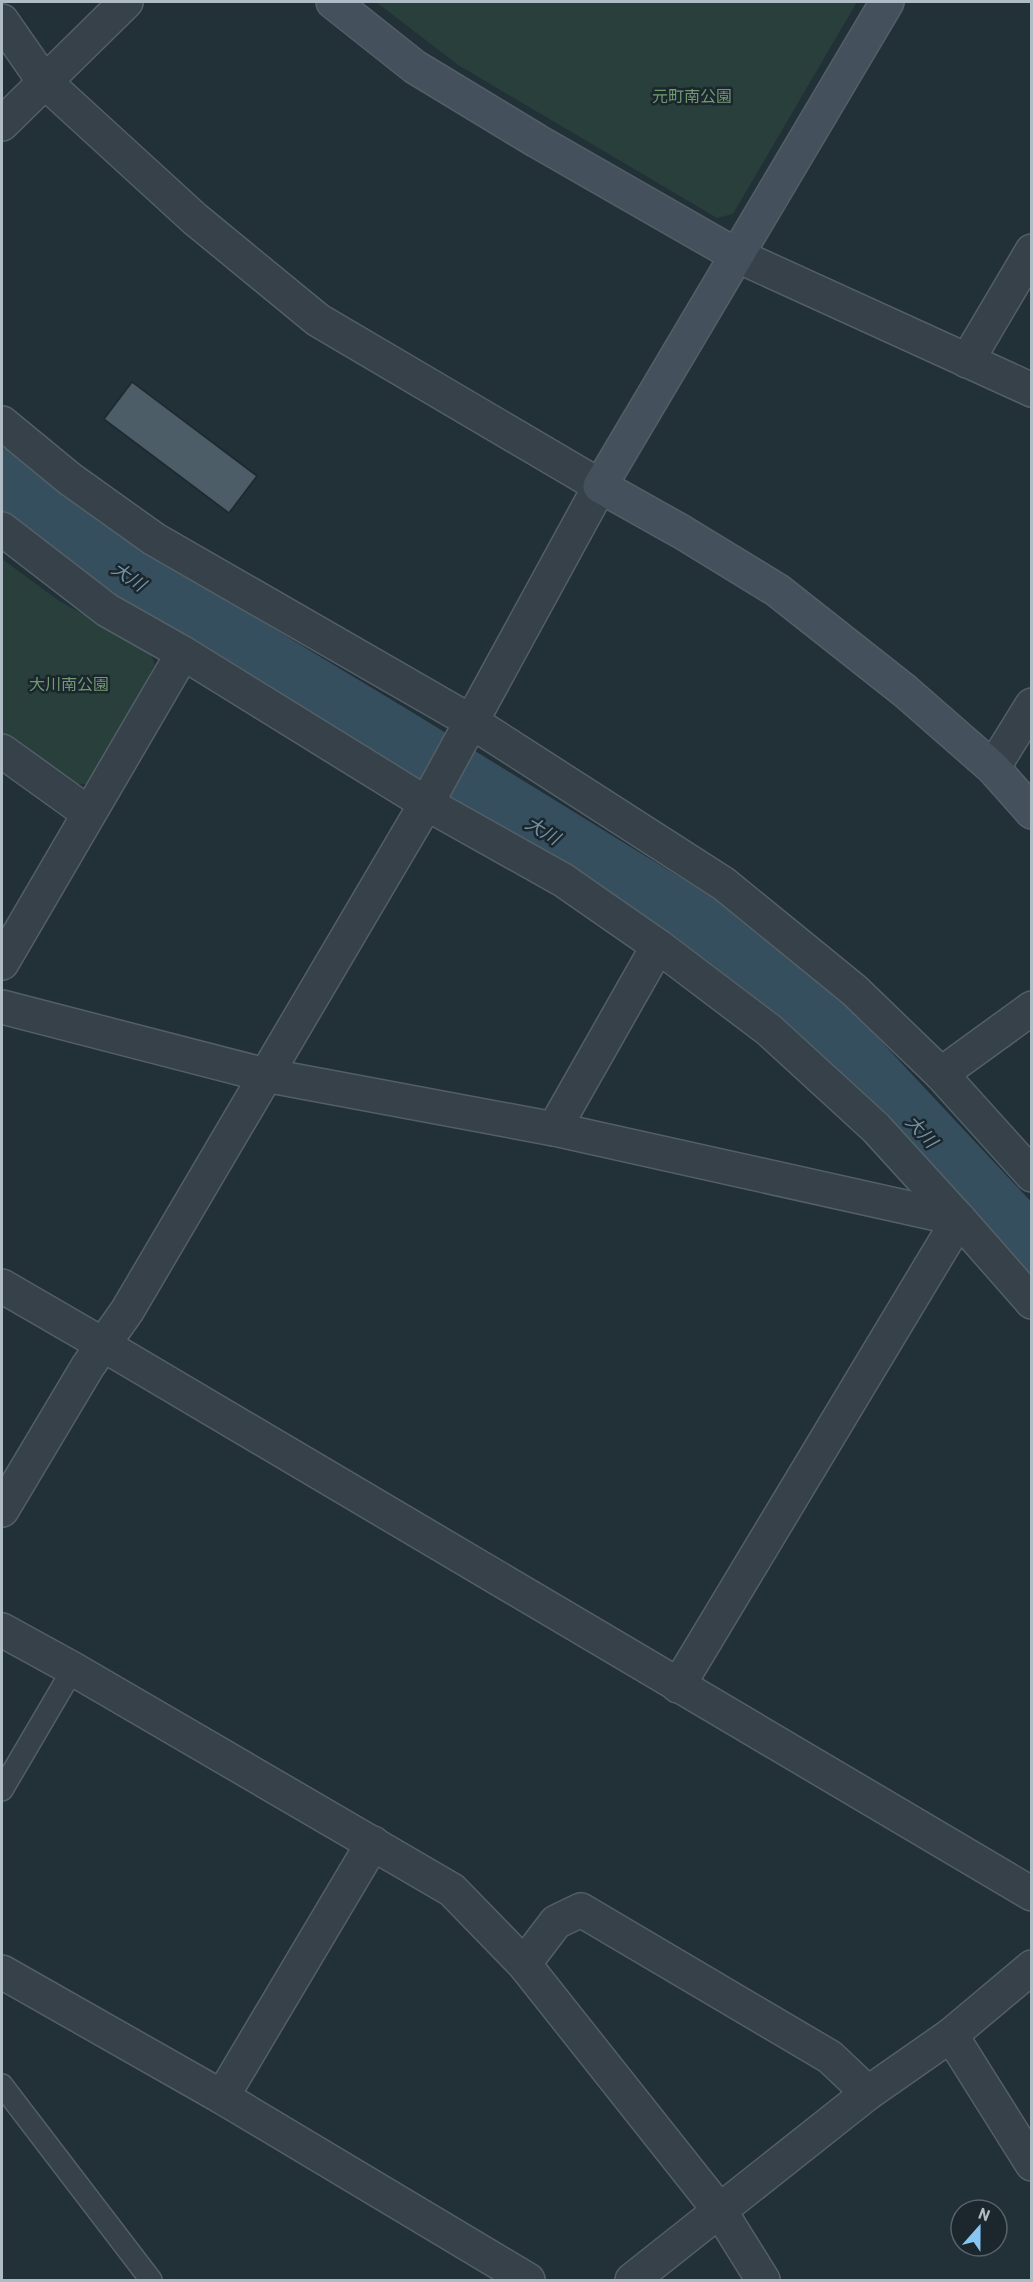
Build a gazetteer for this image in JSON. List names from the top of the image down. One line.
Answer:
{"water":["大川"],"parks":["元町南公園","大川南公園"],"north":"top"}
